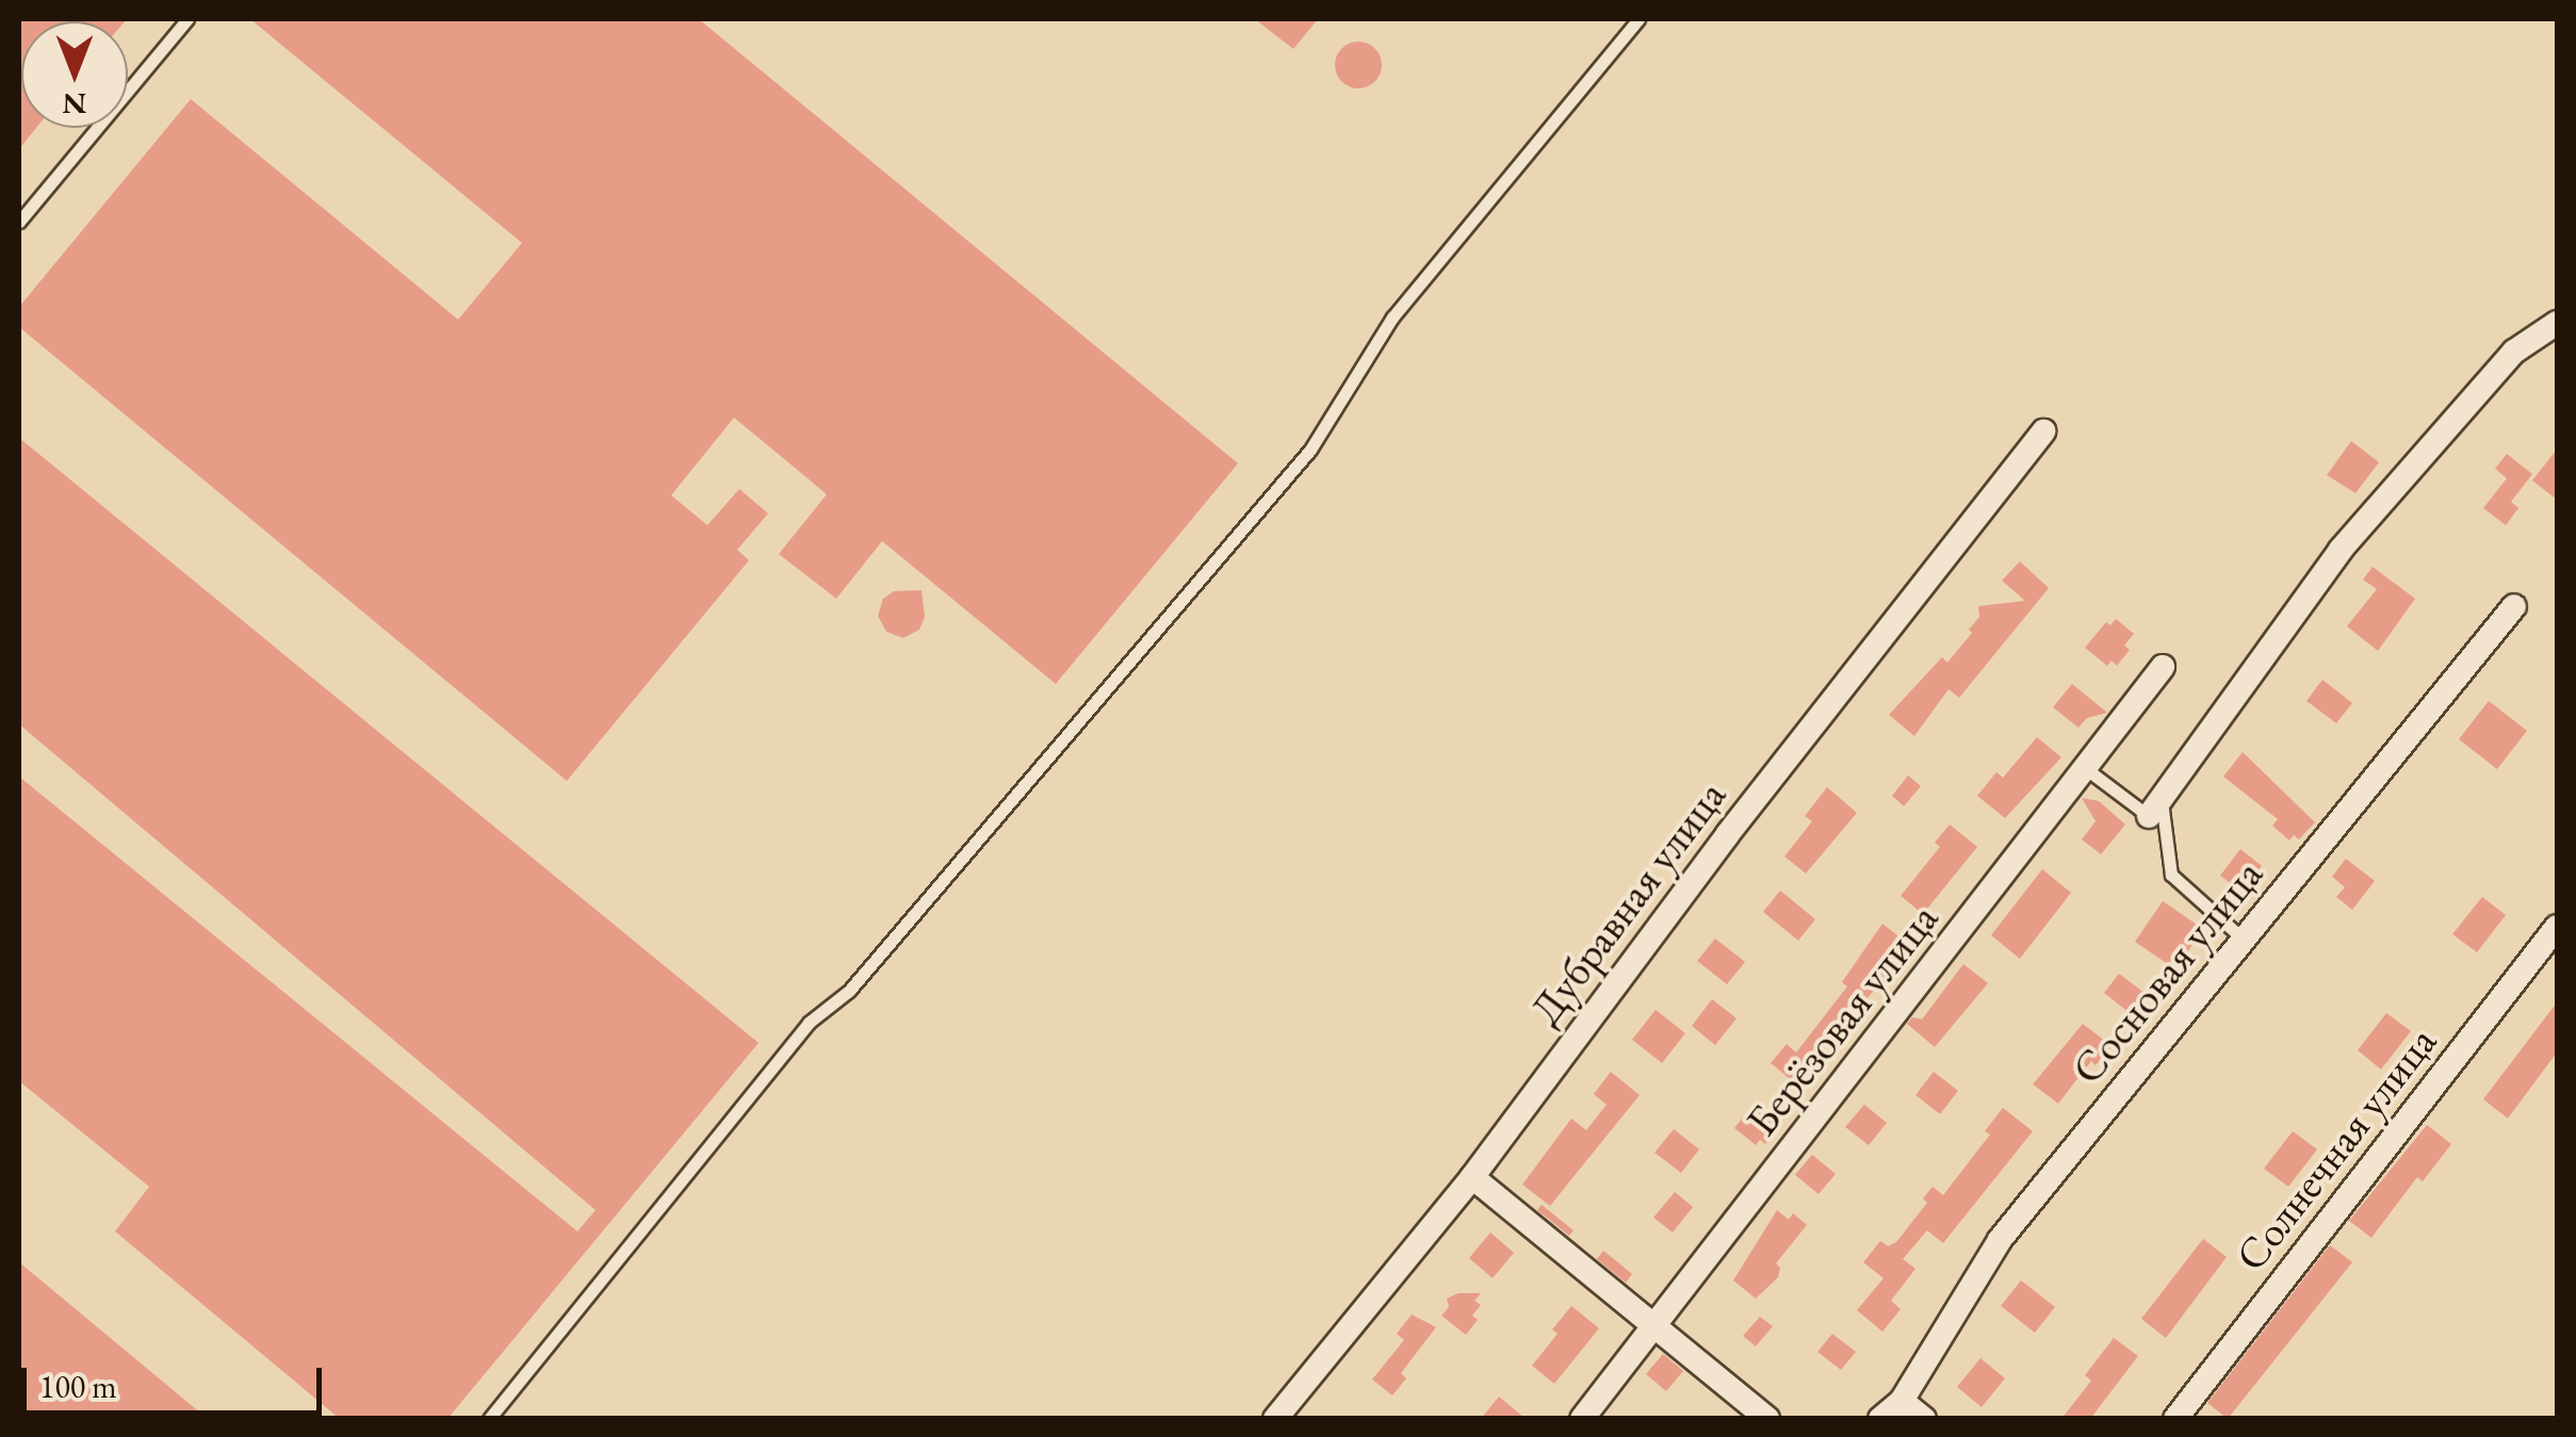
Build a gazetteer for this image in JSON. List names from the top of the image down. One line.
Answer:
{"streets":{"street":["Дубравная улица","Сосновая улица","Берёзовая улица","Солнечная улица"]},"scale_bar":"100 m","north":"bottom"}
